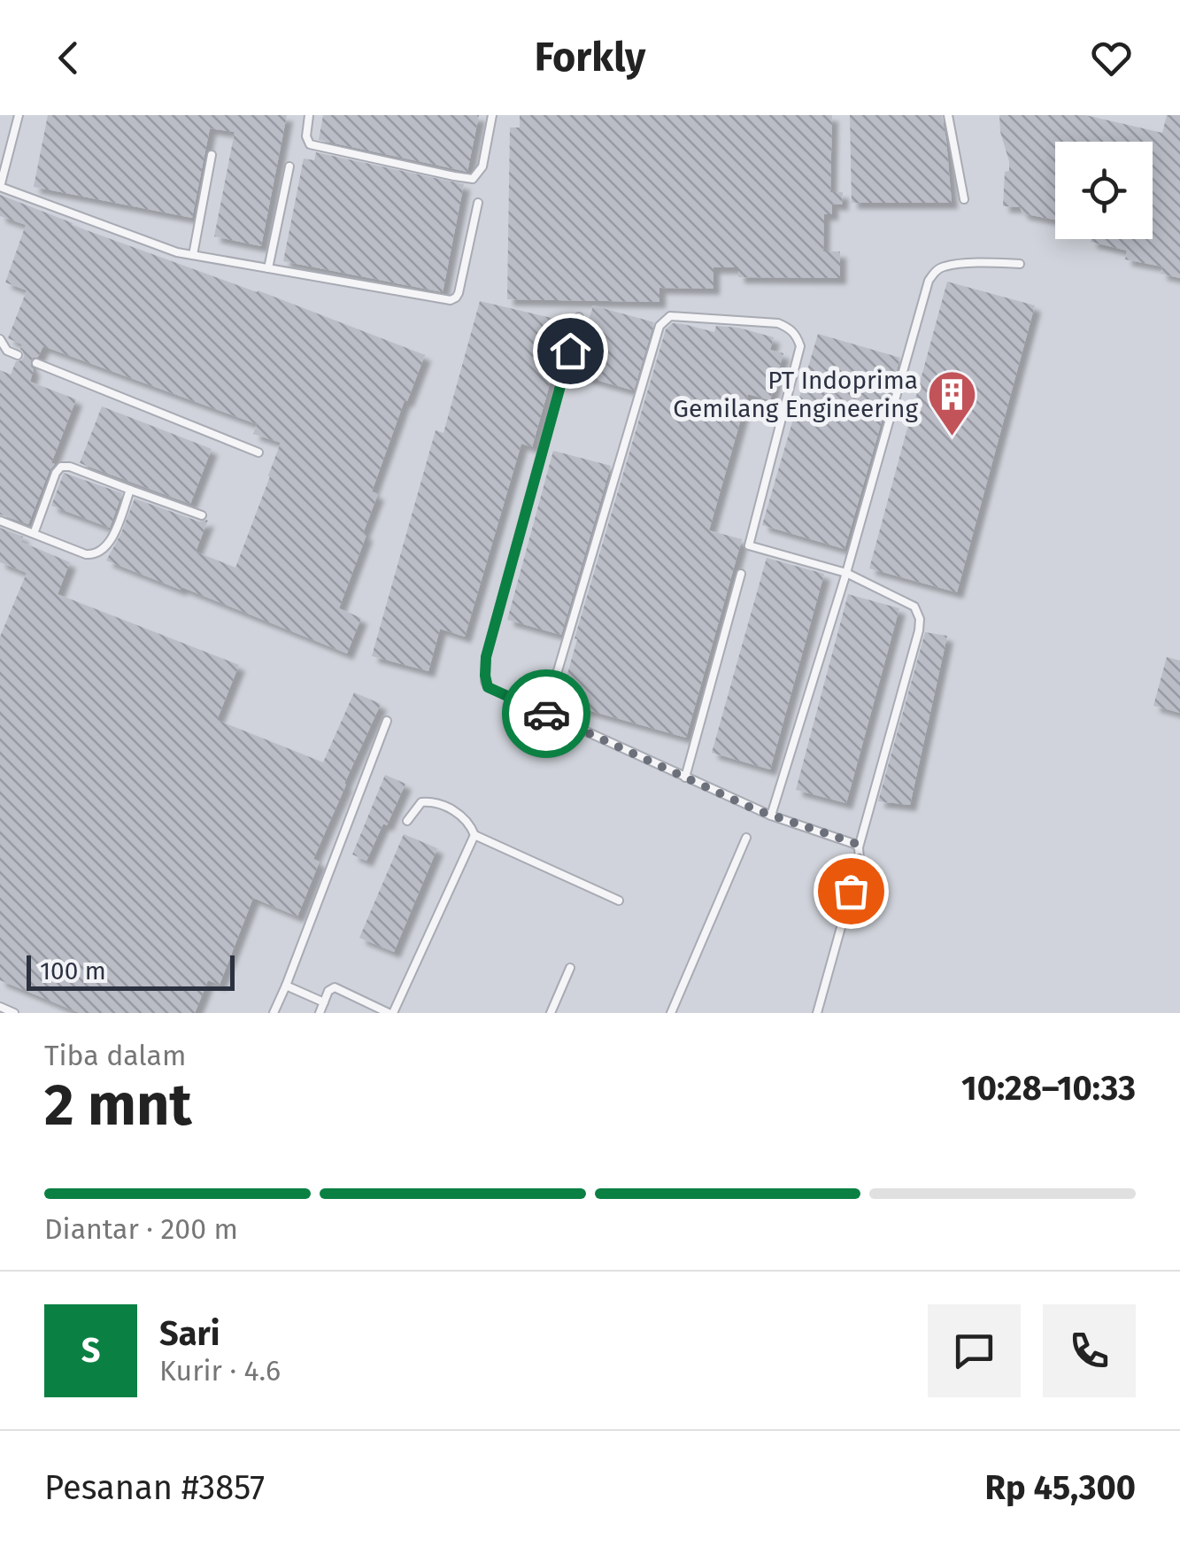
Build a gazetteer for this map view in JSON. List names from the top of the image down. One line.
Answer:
{"places":{"building":["PT Indoprima Gemilang Engineering"]},"scale_bar":"100 m","page":{"header":"Forkly","scale":"100 m","heading":["2 mnt","Tiba dalam","10:28–10:33"],"panel":["Sari","Kurir · 4.6","Pesanan #3857","Rp 45,300"],"bar":"Diantar · 200 m","round":"S"}}
